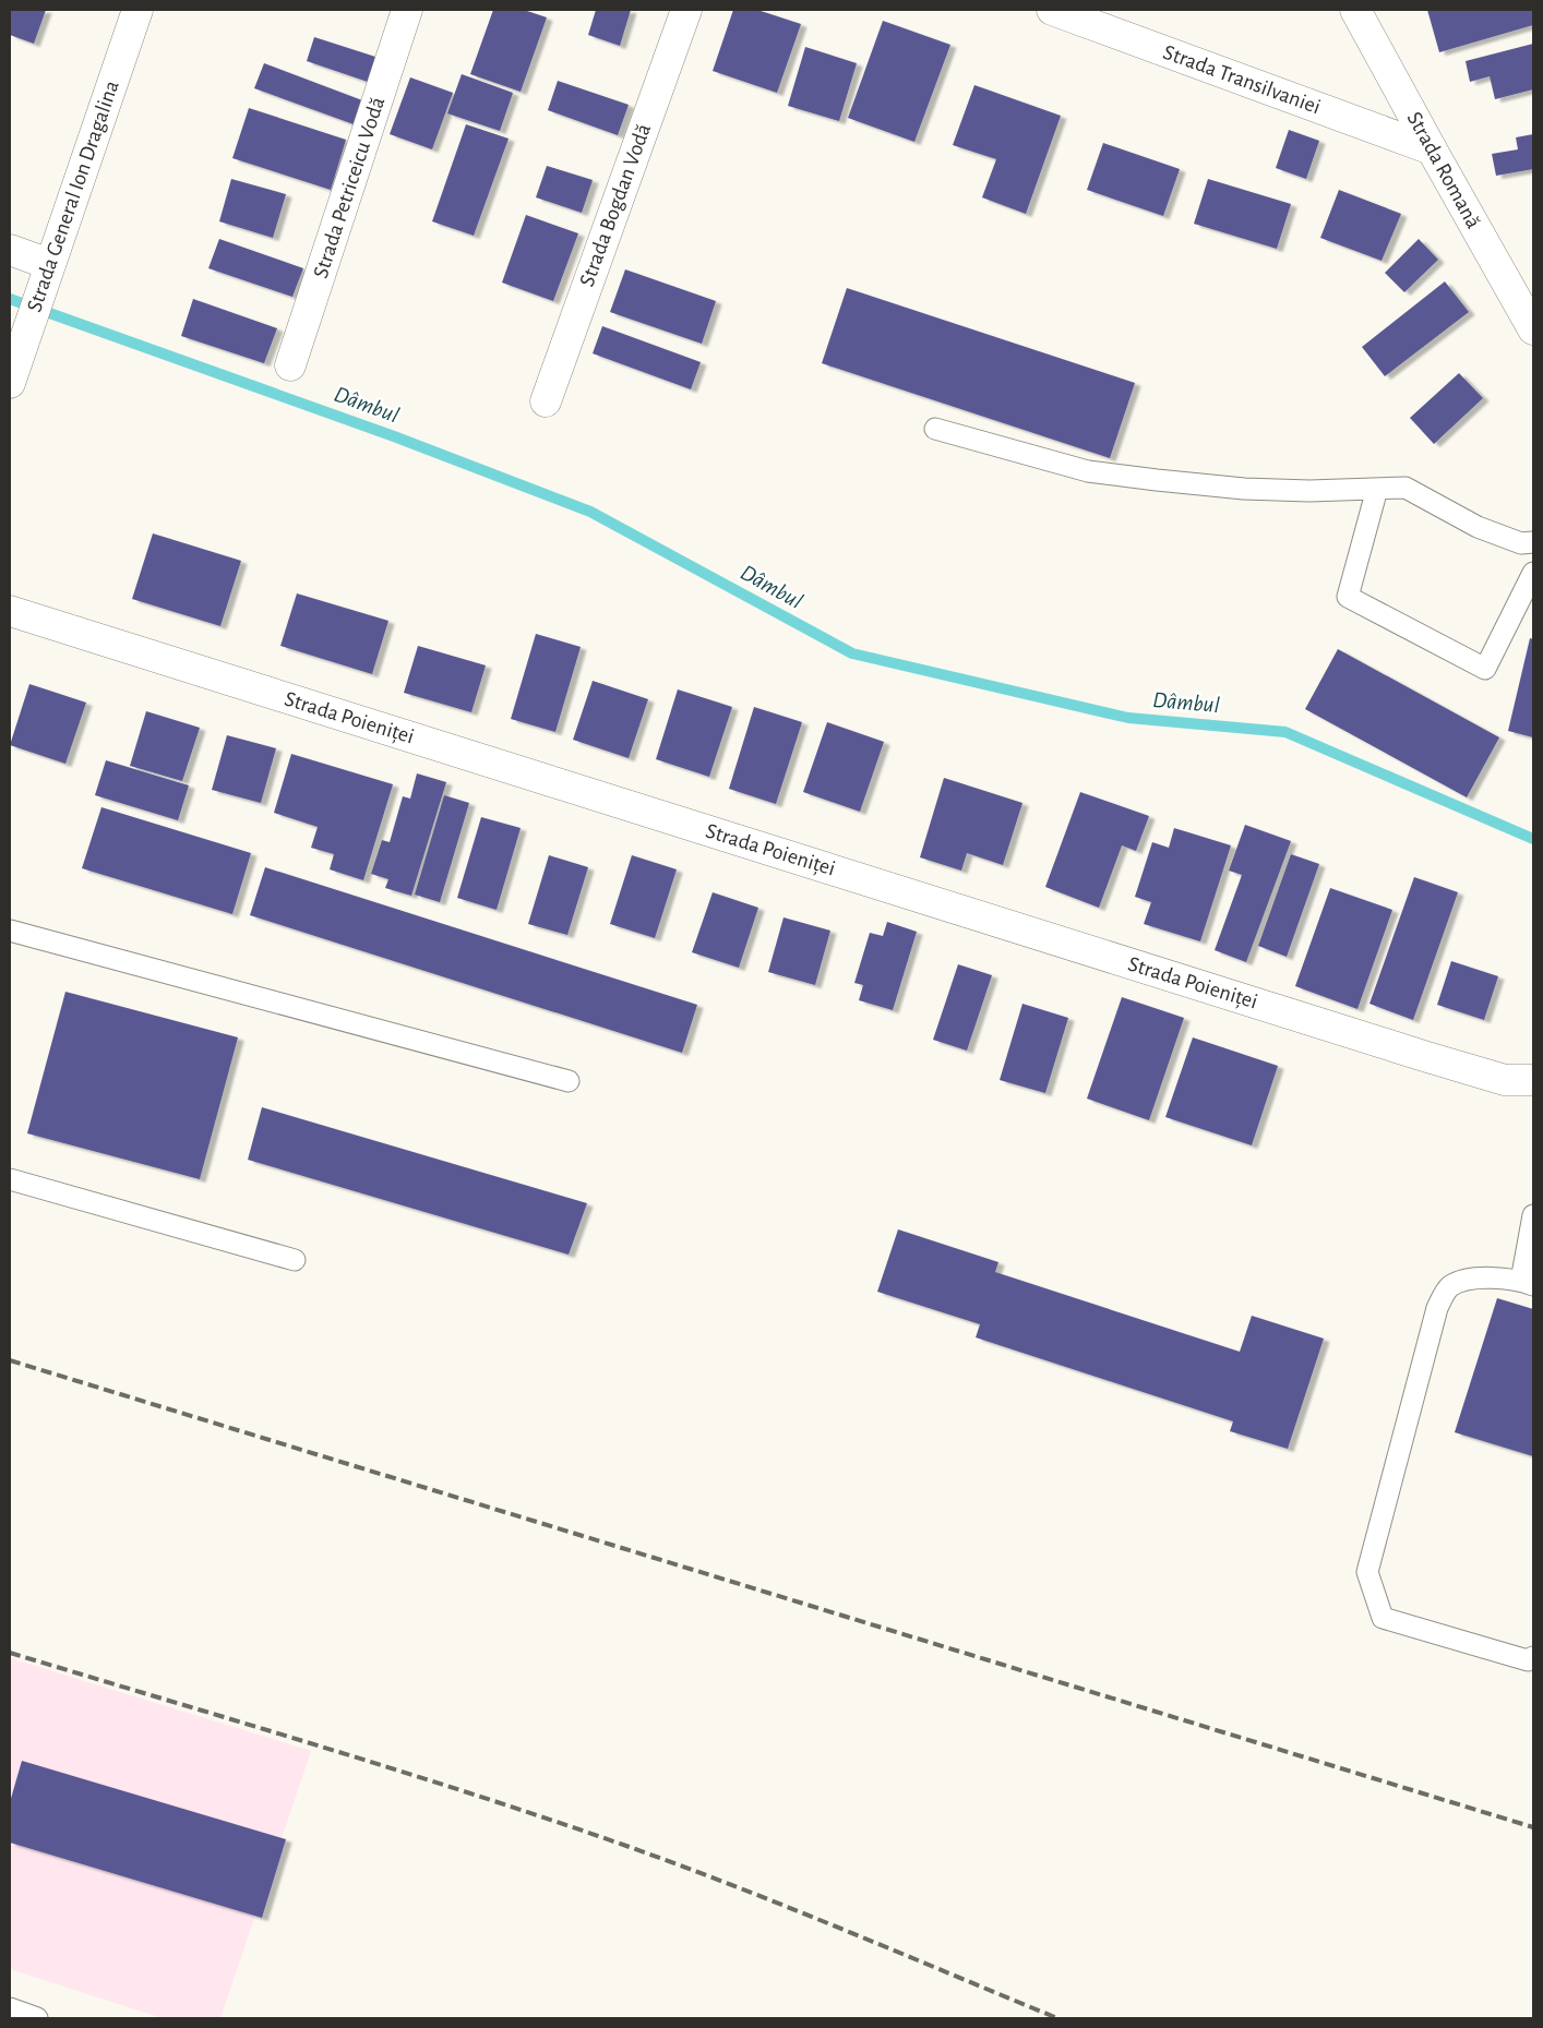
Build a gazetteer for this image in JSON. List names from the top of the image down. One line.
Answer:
{"streets":{"street":["Strada Transilvaniei","Strada Romană","Strada Petriceicu Vodă","Strada General Ion Dragalina","Strada Bogdan Vodă","Strada Poieniței"]},"crossings":[["Strada Transilvaniei","Strada Romană"]],"water":["Dâmbul"]}
